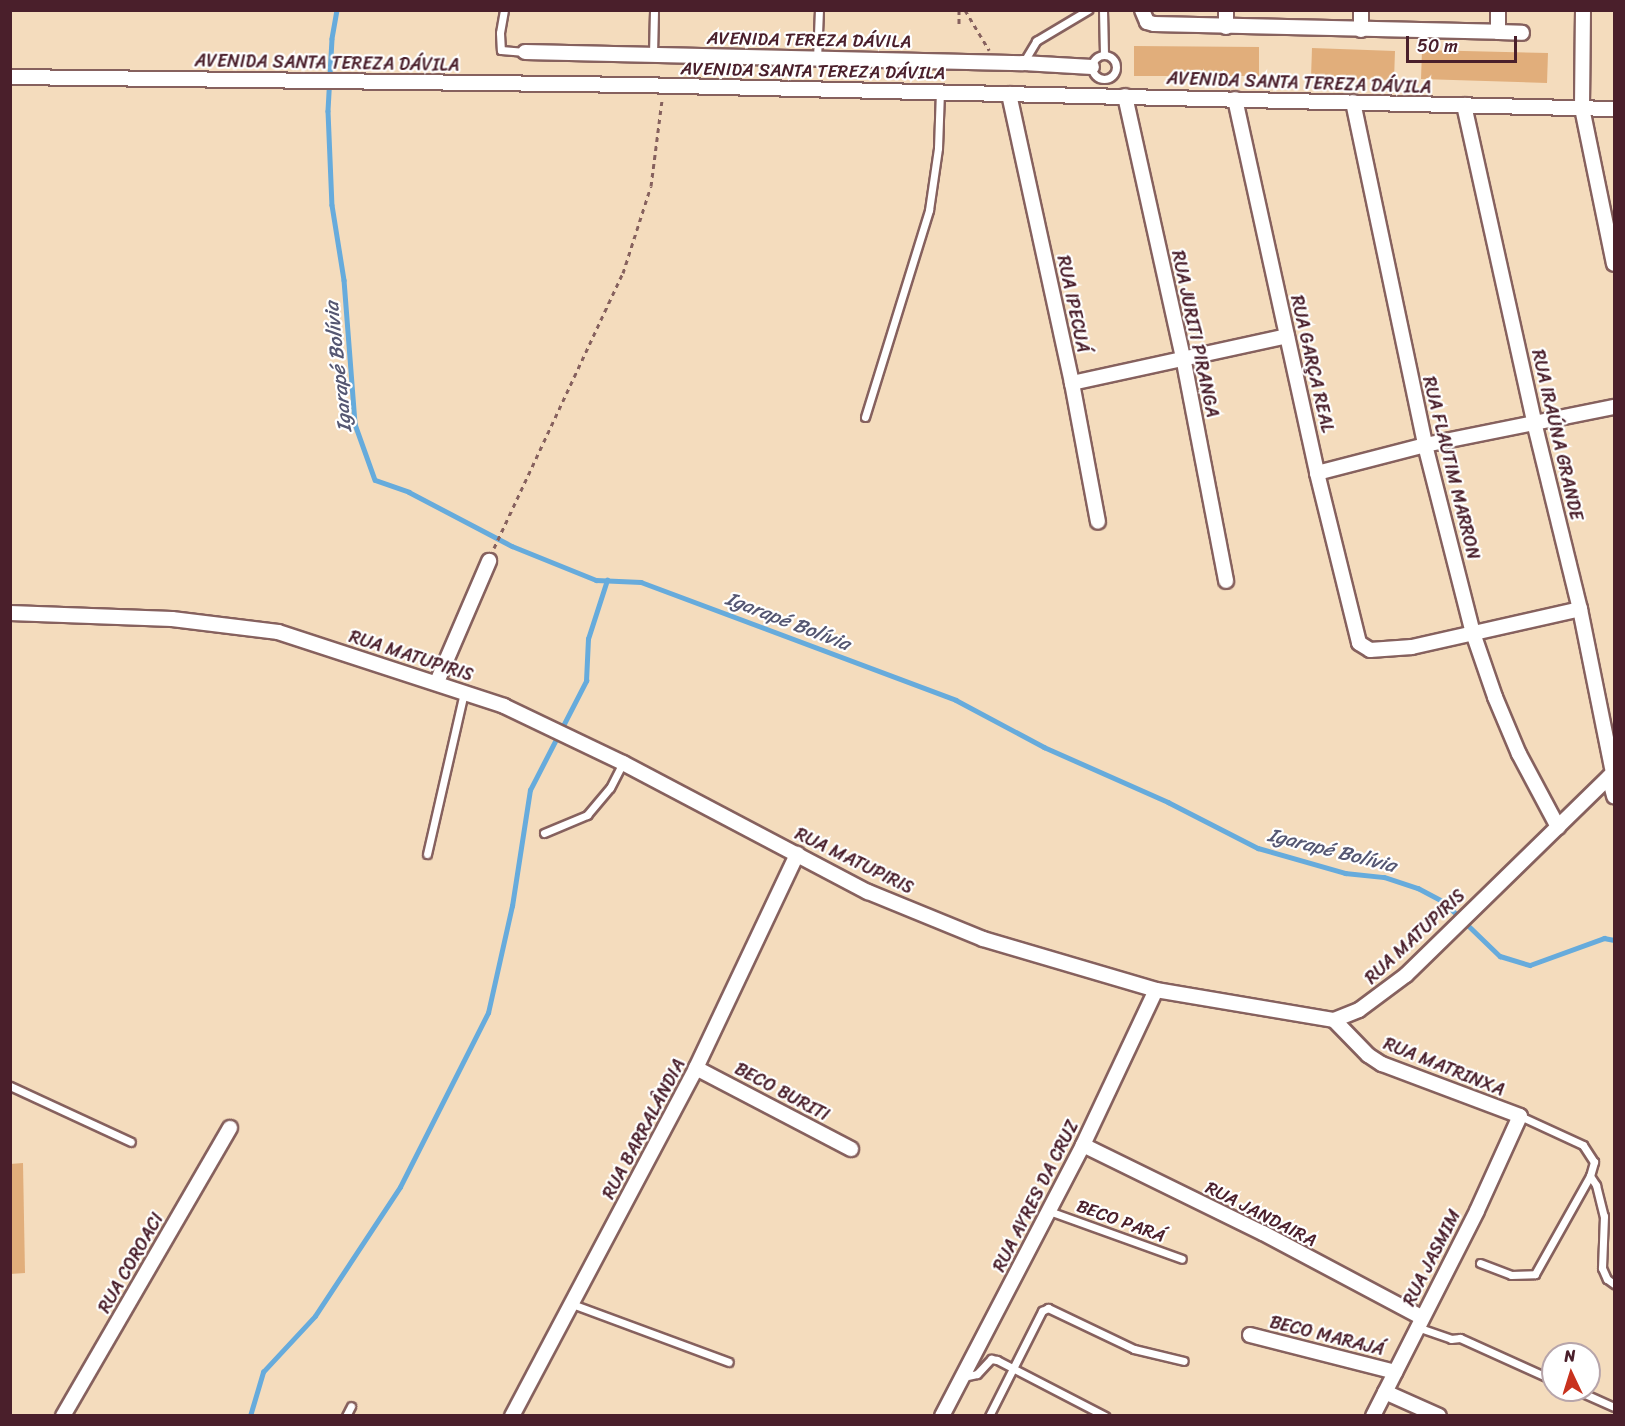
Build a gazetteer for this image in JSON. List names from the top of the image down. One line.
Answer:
{"streets":{"street":["AVENIDA TEREZA DÁVILA","AVENIDA SANTA TEREZA DÁVILA","RUA IPECUÁ","RUA JURITI PIRANGA","RUA GARÇA REAL","RUA IRAÚNA GRANDE","RUA FLAUTIM MARRON","RUA MATUPIRIS","RUA MATRINXA","BECO BURITI","RUA BARRALÂNDIA","RUA AYRES DA CRUZ","RUA JANDAIRA","RUA JASMIM","RUA COROACI","BECO MARAJÁ"],"lane":["BECO PARÁ"]},"crossings":[["AVENIDA SANTA TEREZA DÁVILA","RUA IPECUÁ"],["AVENIDA SANTA TEREZA DÁVILA","RUA JURITI PIRANGA"],["AVENIDA SANTA TEREZA DÁVILA","RUA GARÇA REAL"],["AVENIDA SANTA TEREZA DÁVILA","RUA IRAÚNA GRANDE"],["AVENIDA SANTA TEREZA DÁVILA","RUA FLAUTIM MARRON"],["RUA GARÇA REAL","RUA FLAUTIM MARRON"],["RUA IRAÚNA GRANDE","RUA MATUPIRIS"],["RUA FLAUTIM MARRON","RUA MATUPIRIS"],["RUA MATUPIRIS","RUA MATRINXA"],["RUA MATUPIRIS","RUA BARRALÂNDIA"],["RUA MATUPIRIS","RUA AYRES DA CRUZ"],["RUA MATRINXA","RUA JASMIM"],["BECO BURITI","RUA BARRALÂNDIA"],["RUA AYRES DA CRUZ","RUA JANDAIRA"],["RUA AYRES DA CRUZ","BECO PARÁ"],["RUA JANDAIRA","RUA JASMIM"],["RUA JASMIM","BECO MARAJÁ"]],"water":["Igarapé Bolívia"],"scale_bar":"50 m","north":"top"}
